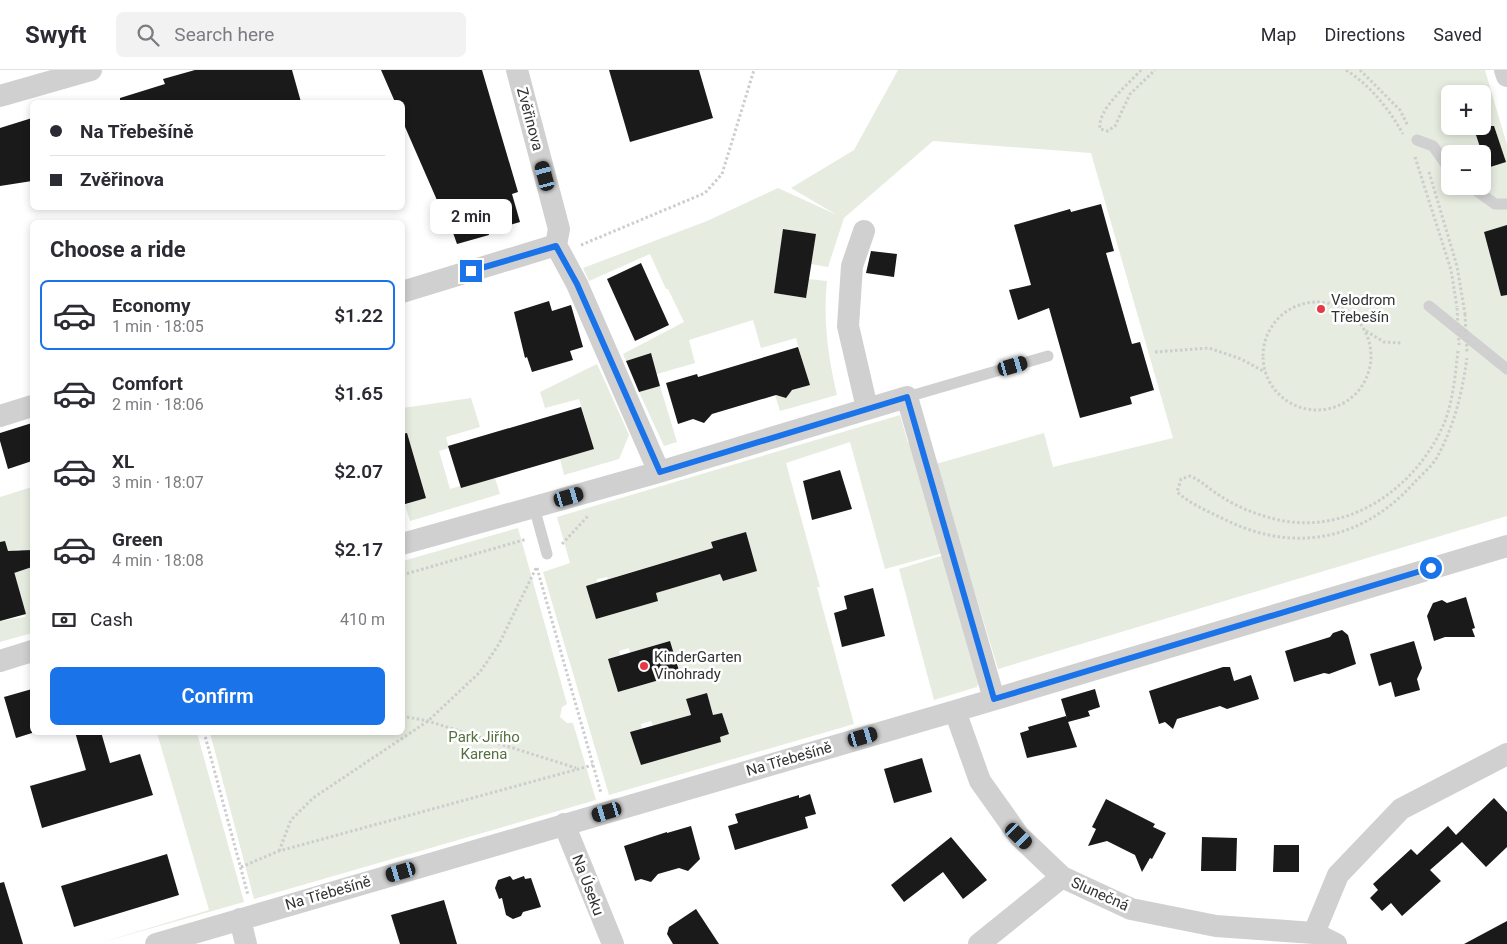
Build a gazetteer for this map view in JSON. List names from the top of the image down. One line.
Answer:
{"streets":{"street":["Zvěřinova","Na Třebešíně","Na Úseku","Slunečná"]},"crossings":[["Na Třebešíně","Na Úseku"],["Na Třebešíně","Slunečná"]],"parks":["Park Jiřího Karena"],"places":["Velodrom Třebešín","KinderGarten Vinohrady"],"page":{"header":"Swyft","search":"Search here","nav":["Map","Directions","Saved"],"map_buttons":["+","−"],"banner":["Na Třebešíně","Zvěřinova"],"bubble":"2 min","heading":"Choose a ride","list":[{"name":"Economy","note":"1 min · 18:05","value":"$1.22"},{"name":"Comfort","note":"2 min · 18:06","value":"$1.65"},{"name":"XL","note":"3 min · 18:07","value":"$2.07"},{"name":"Green","note":"4 min · 18:08","value":"$2.17"}],"pay":["Cash","410 m"],"buttons":"Confirm"}}
